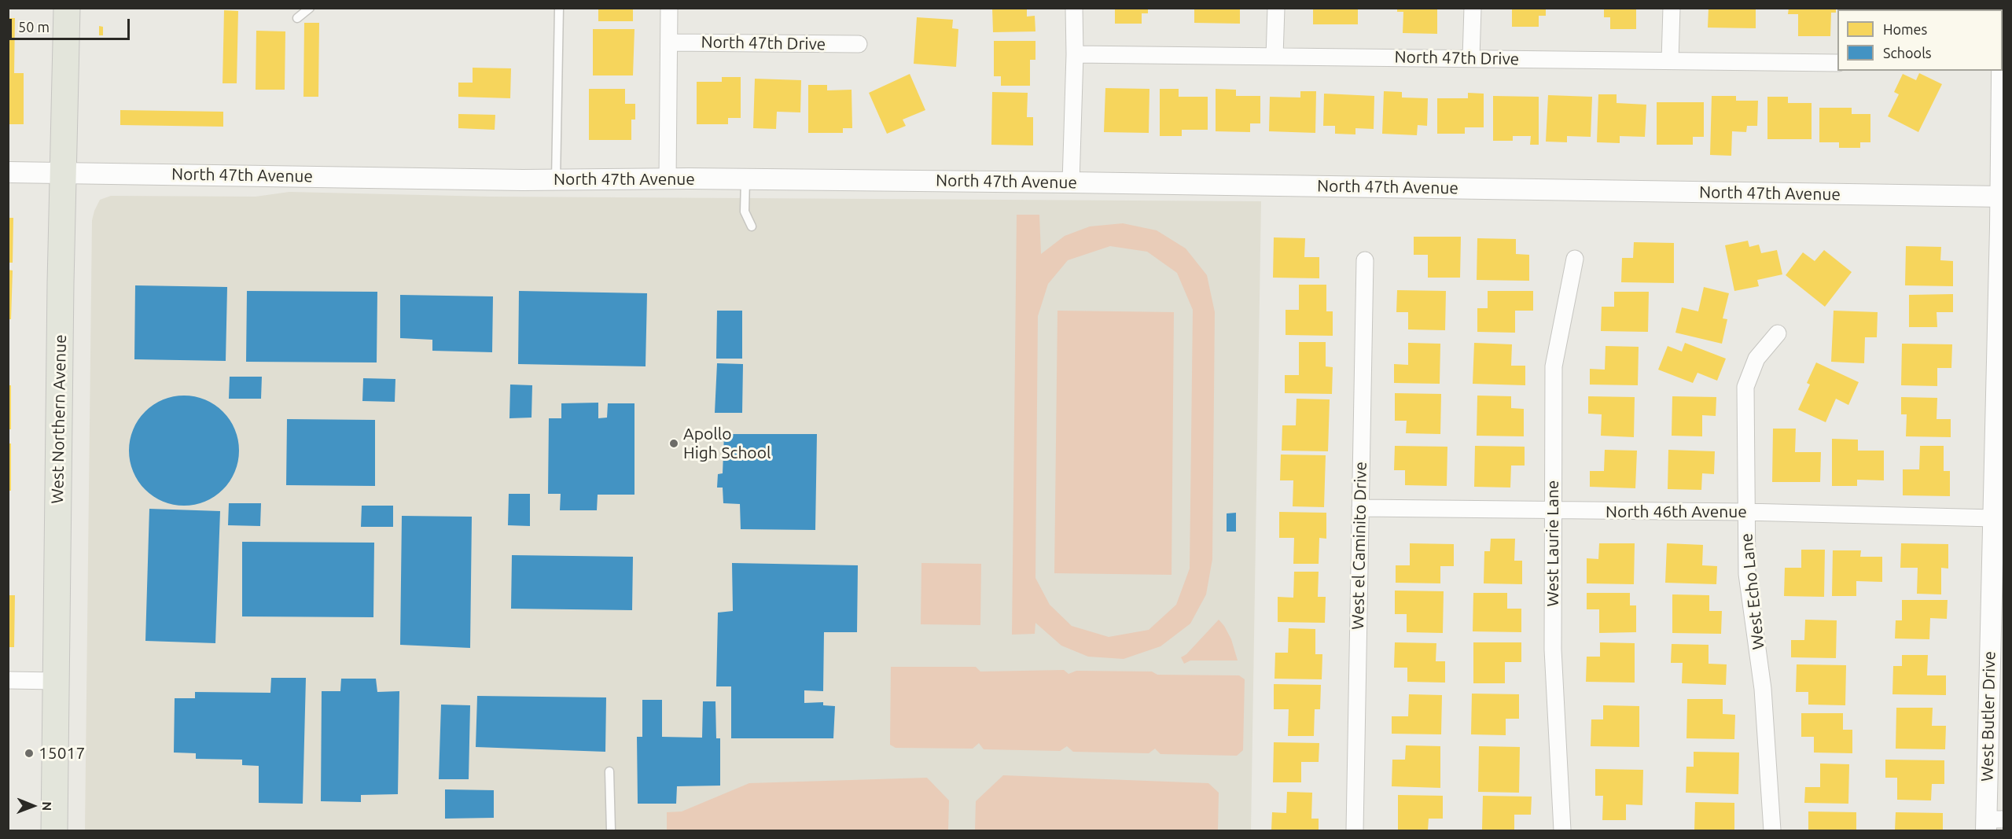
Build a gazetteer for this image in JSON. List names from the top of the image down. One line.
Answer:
{"streets":{"main road":["West Northern Avenue"],"street":["North 47th Drive","North 47th Avenue","North 46th Avenue","West Laurie Lane","West el Caminito Drive","West Echo Lane","West Butler Drive"]},"crossings":[["North 47th Avenue","West Northern Avenue"],["North 47th Avenue","West Butler Drive"],["North 46th Avenue","West Laurie Lane"],["North 46th Avenue","West el Caminito Drive"],["North 46th Avenue","West Echo Lane"],["North 46th Avenue","West Butler Drive"]],"places":["Apollo High School","15017"],"legend":["Homes","Schools"],"scale_bar":"50 m","north":"right"}
